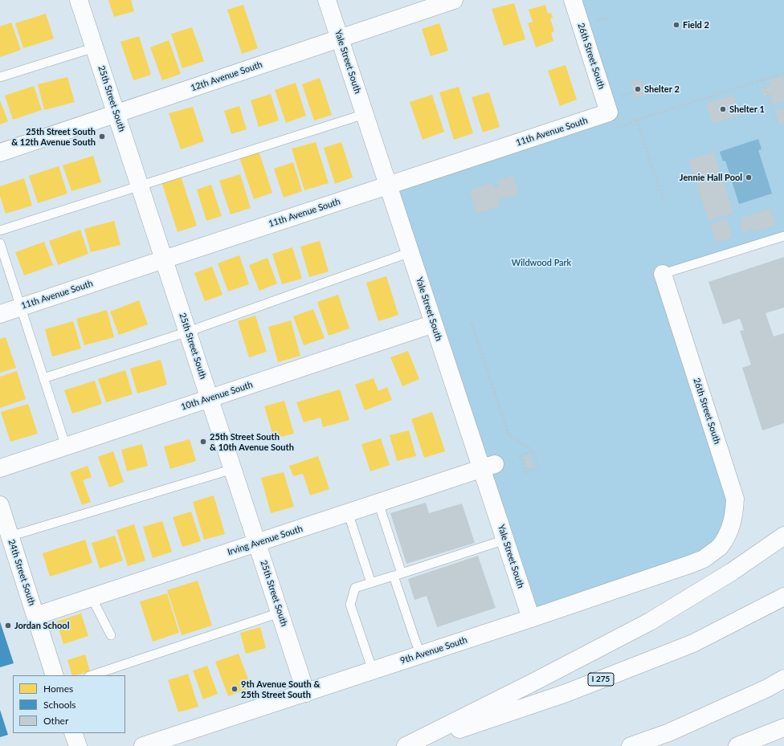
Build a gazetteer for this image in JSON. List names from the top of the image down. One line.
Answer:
{"streets":{"main road":["26th Street South","Yale Street South","12th Avenue South","25th Street South","11th Avenue South","10th Avenue South","Irving Avenue South","24th Street South","9th Avenue South","I 275"]},"crossings":[["26th Street South","11th Avenue South"],["26th Street South","9th Avenue South"],["Yale Street South","12th Avenue South"],["Yale Street South","11th Avenue South"],["Yale Street South","10th Avenue South"],["Yale Street South","Irving Avenue South"],["Yale Street South","9th Avenue South"],["12th Avenue South","25th Street South"],["25th Street South","11th Avenue South"],["25th Street South","10th Avenue South"],["25th Street South","Irving Avenue South"],["25th Street South","9th Avenue South"],["Irving Avenue South","24th Street South"]],"parks":["Wildwood Park"],"places":["Field 2","Shelter 2","Shelter 1","25th Street South & 12th Avenue South","Jennie Hall Pool","25th Street South & 10th Avenue South","Jordan School","9th Avenue South & 25th Street South"],"legend":["Homes","Schools","Other"]}
